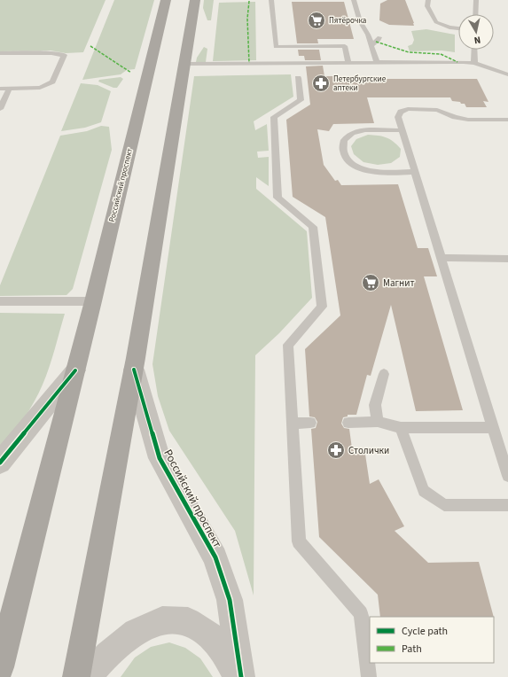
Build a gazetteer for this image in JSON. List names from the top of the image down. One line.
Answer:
{"streets":{"main road":["Российский проспект"]},"places":{"supermarket":["Пятёрочка","Магнит"],"pharmacy":["Петербургские аптеки","Столички"]},"legend":["Cycle path","Path"],"north":"bottom"}
